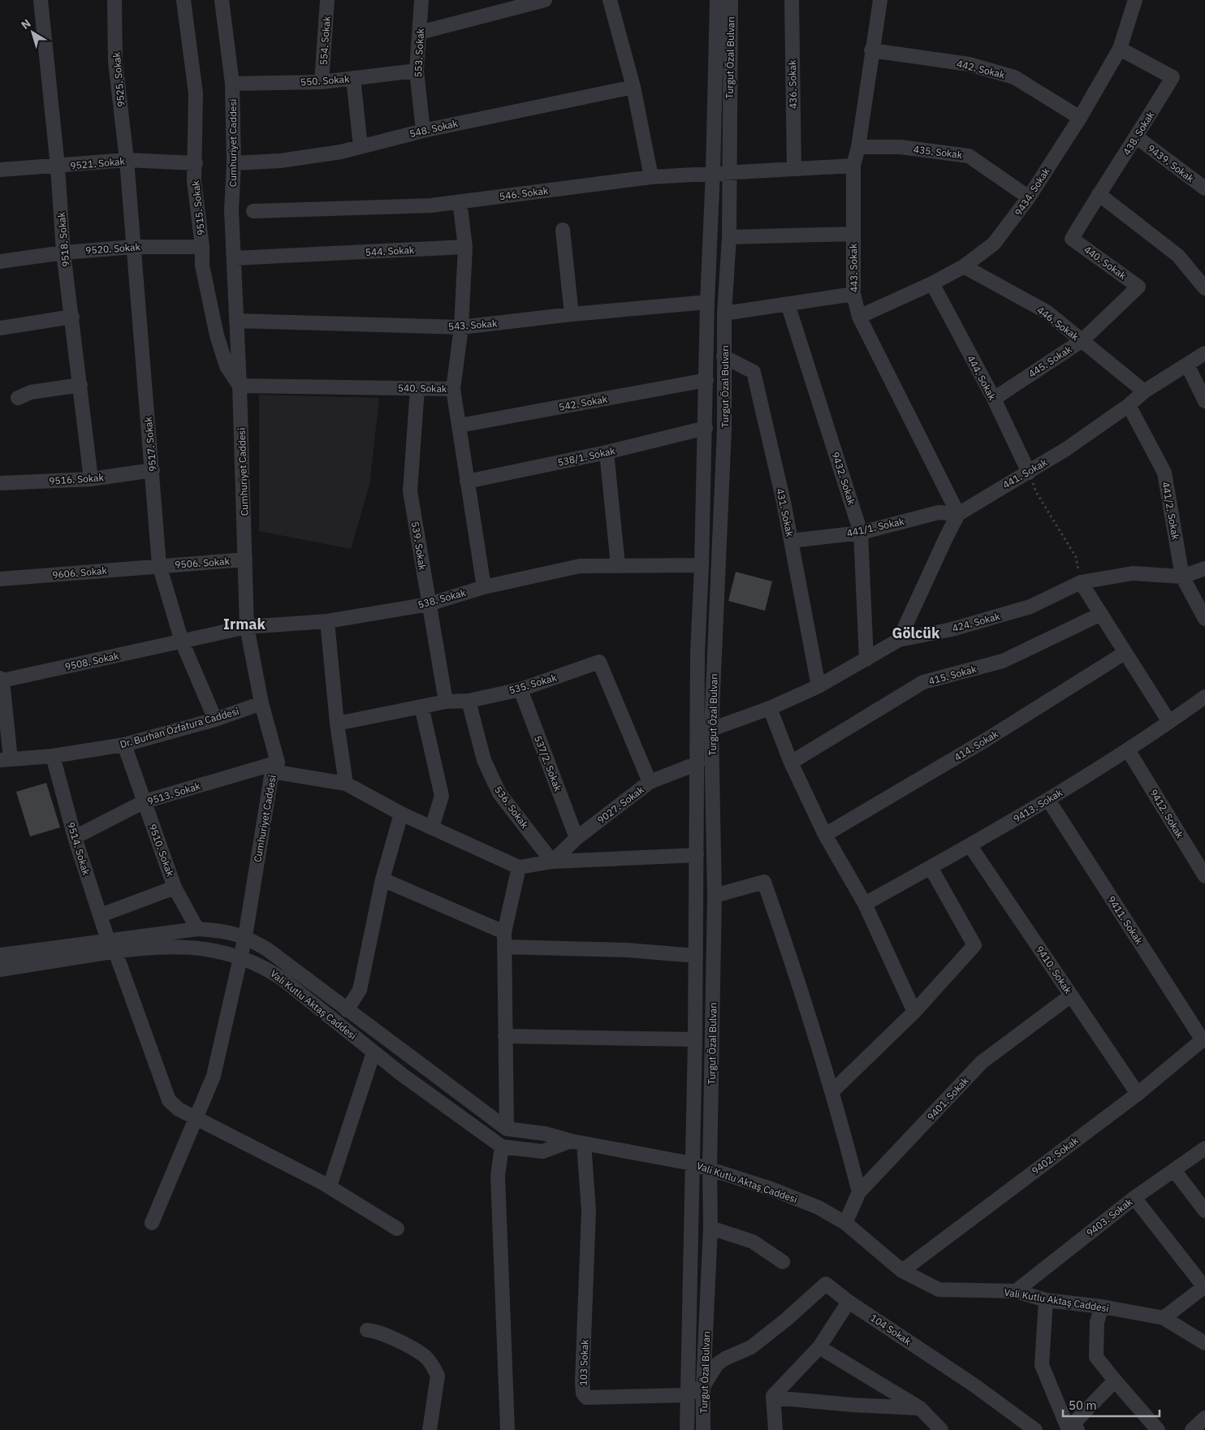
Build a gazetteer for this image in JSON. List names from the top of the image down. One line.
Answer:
{"streets":{"street":["554. Sokak","553. Sokak","Turgut Özal Bulvarı","442. Sokak","9525. Sokak","550. Sokak","436. Sokak","548. Sokak","438. Sokak","Cumhuriyet Caddesi","435. Sokak","9521. Sokak","9439. Sokak","9434. Sokak","546. Sokak","9515. Sokak","9518. Sokak","9520. Sokak","544. Sokak","440. Sokak","443. Sokak","446. Sokak","543. Sokak","445. Sokak","444. Sokak","540. Sokak","542. Sokak","9517. Sokak","538/1. Sokak","441. Sokak","9432. Sokak","9516. Sokak","441/2. Sokak","431. Sokak","441/1. Sokak","539. Sokak","9506. Sokak","9606. Sokak","538. Sokak","424. Sokak","9508. Sokak","415. Sokak","535. Sokak","Dr. Burhan Özfatura Caddesi","414. Sokak","537/2. Sokak","9513. Sokak","9027. Sokak","9413. Sokak","536. Sokak","9412. Sokak","9514. Sokak","9510. Sokak","9411. Sokak","9410. Sokak","Vali Kutlu Aktaş Caddesi","9401. Sokak","9402. Sokak","9403. Sokak","104 Sokak","103 Sokak"]},"crossings":[["554. Sokak","550. Sokak"],["553. Sokak","550. Sokak"],["553. Sokak","548. Sokak"],["Turgut Özal Bulvarı","546. Sokak"],["Turgut Özal Bulvarı","543. Sokak"],["Turgut Özal Bulvarı","542. Sokak"],["Turgut Özal Bulvarı","538/1. Sokak"],["Turgut Özal Bulvarı","431. Sokak"],["Turgut Özal Bulvarı","538. Sokak"],["Turgut Özal Bulvarı","424. Sokak"],["Turgut Özal Bulvarı","9027. Sokak"],["Turgut Özal Bulvarı","Vali Kutlu Aktaş Caddesi"],["Turgut Özal Bulvarı","103 Sokak"],["442. Sokak","9434. Sokak"],["442. Sokak","443. Sokak"],["9525. Sokak","9521. Sokak"],["9525. Sokak","9517. Sokak"],["550. Sokak","Cumhuriyet Caddesi"],["436. Sokak","546. Sokak"],["548. Sokak","Cumhuriyet Caddesi"],["438. Sokak","9439. Sokak"],["438. Sokak","9434. Sokak"],["438. Sokak","440. Sokak"],["Cumhuriyet Caddesi","9515. Sokak"],["Cumhuriyet Caddesi","544. Sokak"],["Cumhuriyet Caddesi","543. Sokak"],["Cumhuriyet Caddesi","540. Sokak"],["Cumhuriyet Caddesi","9506. Sokak"],["Cumhuriyet Caddesi","538. Sokak"],["Cumhuriyet Caddesi","Dr. Burhan Özfatura Caddesi"],["Cumhuriyet Caddesi","9513. Sokak"],["Cumhuriyet Caddesi","9514. Sokak"],["Cumhuriyet Caddesi","Vali Kutlu Aktaş Caddesi"],["435. Sokak","9434. Sokak"],["435. Sokak","443. Sokak"],["9521. Sokak","9515. Sokak"],["9521. Sokak","9518. Sokak"],["9521. Sokak","9517. Sokak"],["9434. Sokak","443. Sokak"],["9434. Sokak","446. Sokak"],["9434. Sokak","444. Sokak"],["546. Sokak","443. Sokak"],["9515. Sokak","9520. Sokak"],["9515. Sokak","540. Sokak"],["9518. Sokak","9520. Sokak"],["9518. Sokak","9516. Sokak"],["9520. Sokak","9517. Sokak"],["440. Sokak","445. Sokak"],["443. Sokak","441. Sokak"],["443. Sokak","441/1. Sokak"],["446. Sokak","445. Sokak"],["446. Sokak","441. Sokak"],["445. Sokak","444. Sokak"],["444. Sokak","441. Sokak"],["540. Sokak","542. Sokak"],["540. Sokak","538/1. Sokak"],["540. Sokak","539. Sokak"],["540. Sokak","538. Sokak"],["9517. Sokak","9516. Sokak"],["9517. Sokak","9506. Sokak"],["9517. Sokak","9606. Sokak"],["9517. Sokak","538. Sokak"],["9517. Sokak","9508. Sokak"],["9517. Sokak","Dr. Burhan Özfatura Caddesi"],["441. Sokak","441/2. Sokak"],["441. Sokak","441/1. Sokak"],["9432. Sokak","441/1. Sokak"],["9432. Sokak","424. Sokak"],["441/2. Sokak","424. Sokak"],["431. Sokak","441/1. Sokak"],["431. Sokak","424. Sokak"],["539. Sokak","538. Sokak"],["539. Sokak","535. Sokak"],["9506. Sokak","9606. Sokak"],["538. Sokak","9508. Sokak"],["535. Sokak","537/2. Sokak"],["535. Sokak","9027. Sokak"],["535. Sokak","536. Sokak"],["Dr. Burhan Özfatura Caddesi","9514. Sokak"],["Dr. Burhan Özfatura Caddesi","9510. Sokak"],["537/2. Sokak","9027. Sokak"],["9513. Sokak","9514. Sokak"],["9513. Sokak","9510. Sokak"],["9027. Sokak","536. Sokak"],["9413. Sokak","9412. Sokak"],["9413. Sokak","9411. Sokak"],["9413. Sokak","9410. Sokak"],["9514. Sokak","Vali Kutlu Aktaş Caddesi"],["9510. Sokak","Vali Kutlu Aktaş Caddesi"],["9411. Sokak","9402. Sokak"],["9410. Sokak","9401. Sokak"],["9410. Sokak","9402. Sokak"],["Vali Kutlu Aktaş Caddesi","9401. Sokak"],["Vali Kutlu Aktaş Caddesi","9402. Sokak"],["Vali Kutlu Aktaş Caddesi","9403. Sokak"],["Vali Kutlu Aktaş Caddesi","103 Sokak"],["104 Sokak","103 Sokak"]],"districts":["Irmak","Gölcük"],"scale_bar":"50 m","north":"top left"}
